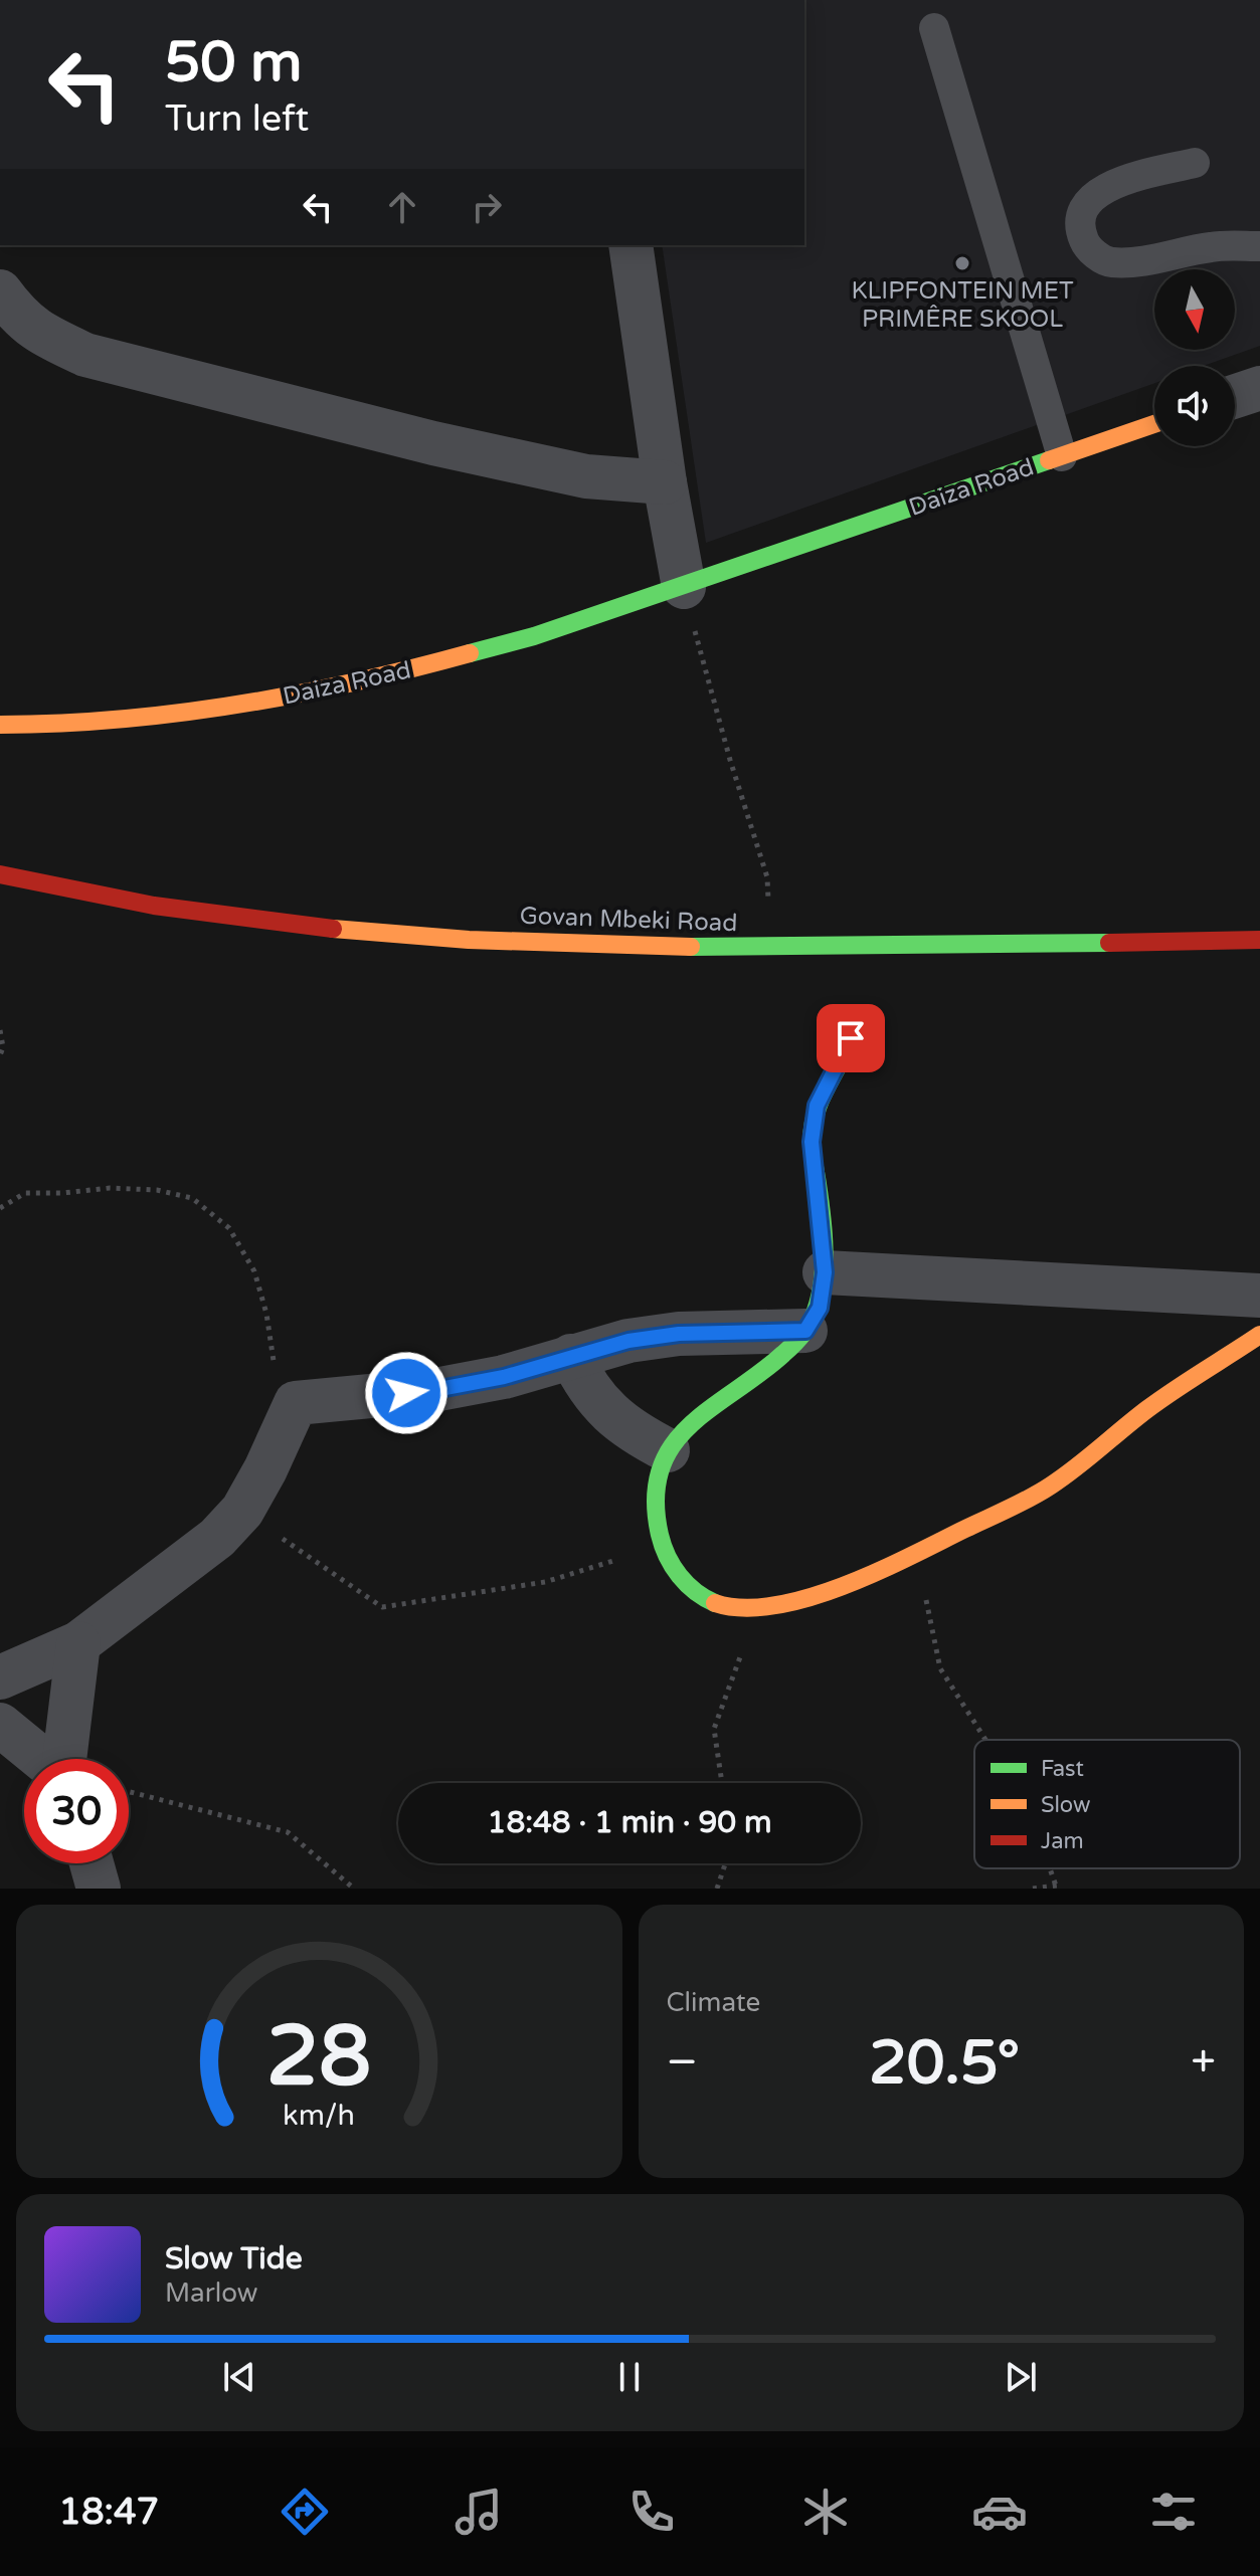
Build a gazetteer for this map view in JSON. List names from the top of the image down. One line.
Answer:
{"streets":{"street":["Daiza Road","Govan Mbeki Road"]},"places":["KLIPFONTEIN MET PRIMÊRE SKOOL"],"legend":["Fast","Slow","Jam"],"north":"bottom","page":{"turn":["50 m","Turn left"],"limit":"30","trip":"18:48 · 1 min · 90 m","tile":"Climate","heat":["−","20.5°","+"],"song":["Slow Tide","Marlow"],"tabs":"18:47","gauge":["28","km/h"]}}
